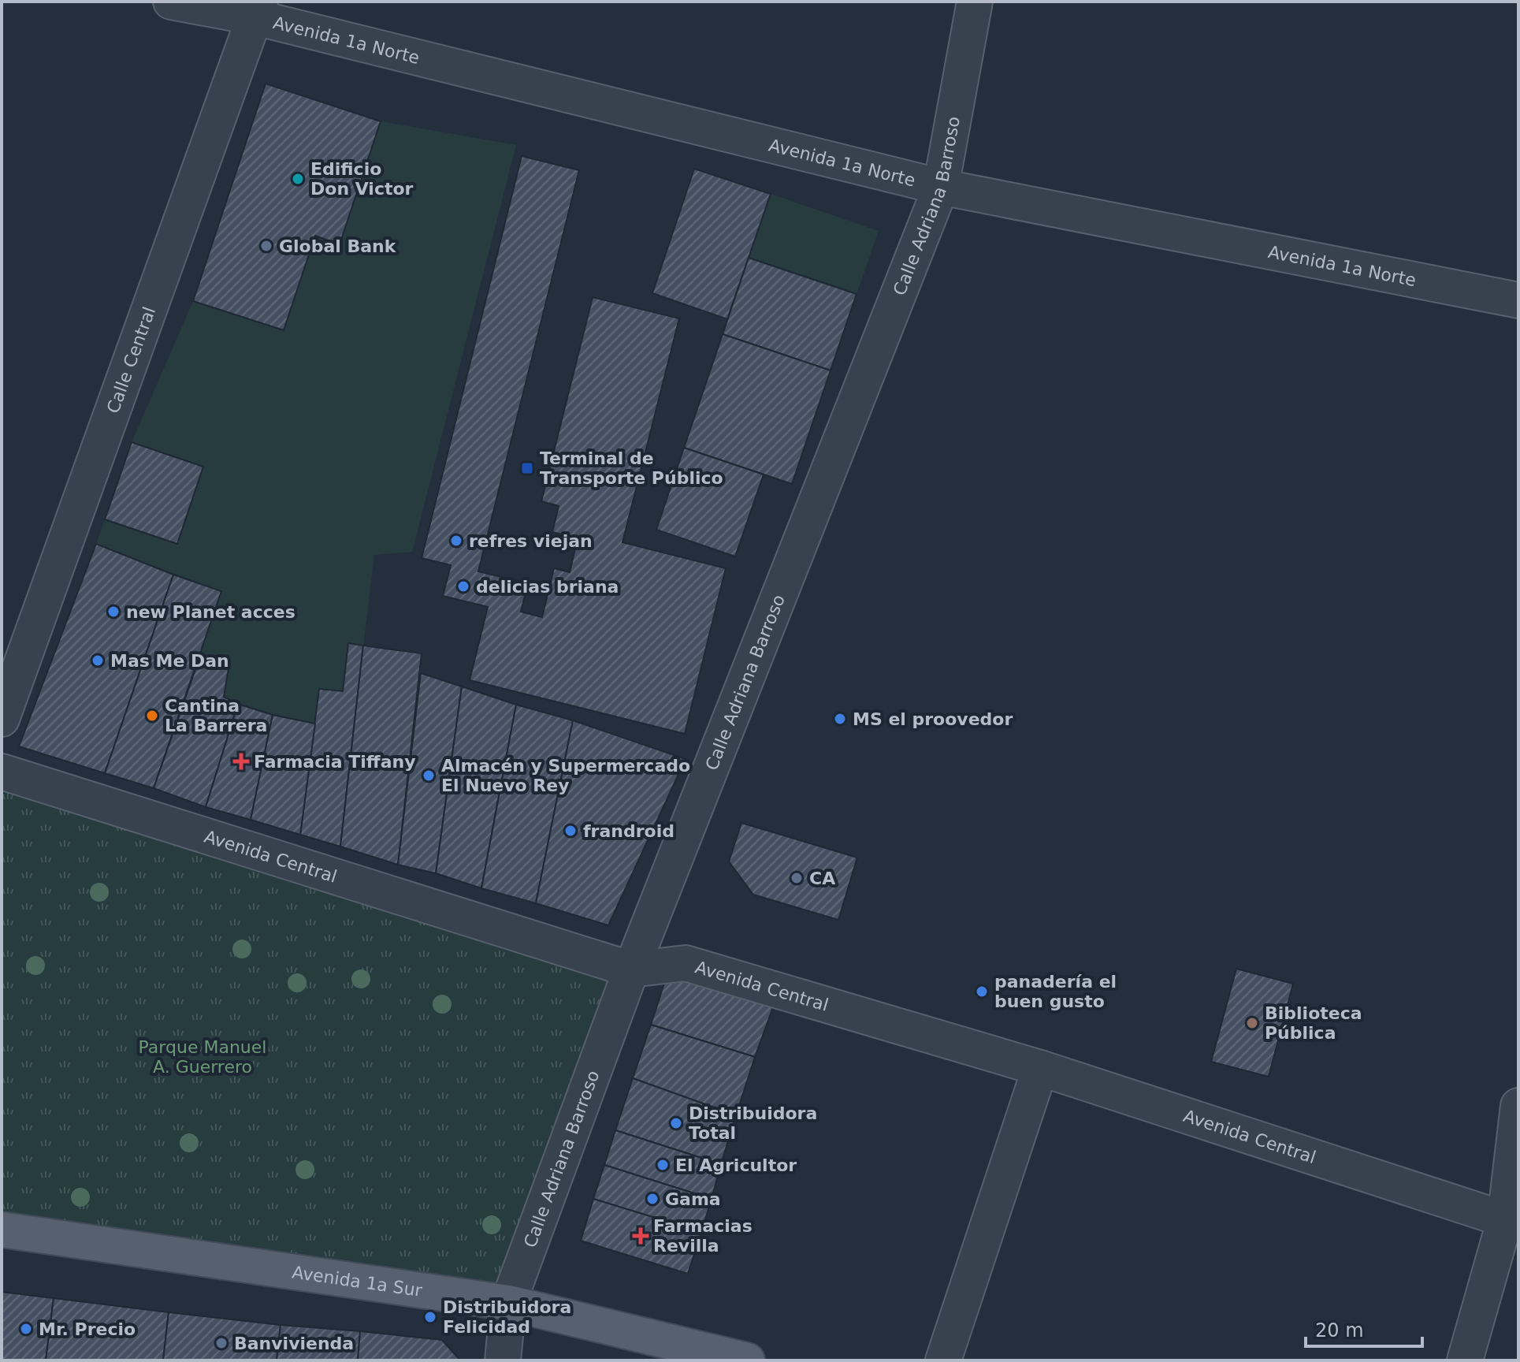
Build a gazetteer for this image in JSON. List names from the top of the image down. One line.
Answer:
{"streets":{"main road":["Avenida 1a Sur"],"street":["Avenida 1a Norte","Calle Adriana Barroso","Calle Central","Avenida Central"]},"crossings":[["Avenida 1a Norte","Calle Adriana Barroso"],["Avenida 1a Norte","Calle Central"],["Calle Adriana Barroso","Avenida Central"],["Calle Adriana Barroso","Avenida 1a Sur"]],"parks":["Parque Manuel A. Guerrero"],"places":{"other":["Edificio Don Victor","Global Bank","refres viejan","delicias briana","new Planet acces","Mas Me Dan","Cantina La Barrera","MS el proovedor","Almacén y Supermercado El Nuevo Rey","frandroid","CA","panadería el buen gusto","Biblioteca Pública","Distribuidora Total","El Agricultor","Gama","Distribuidora Felicidad","Mr. Precio","Banvivienda"],"transit":["Terminal de Transporte Público"],"health":["Farmacia Tiffany","Farmacias Revilla"]},"scale_bar":"20 m"}
